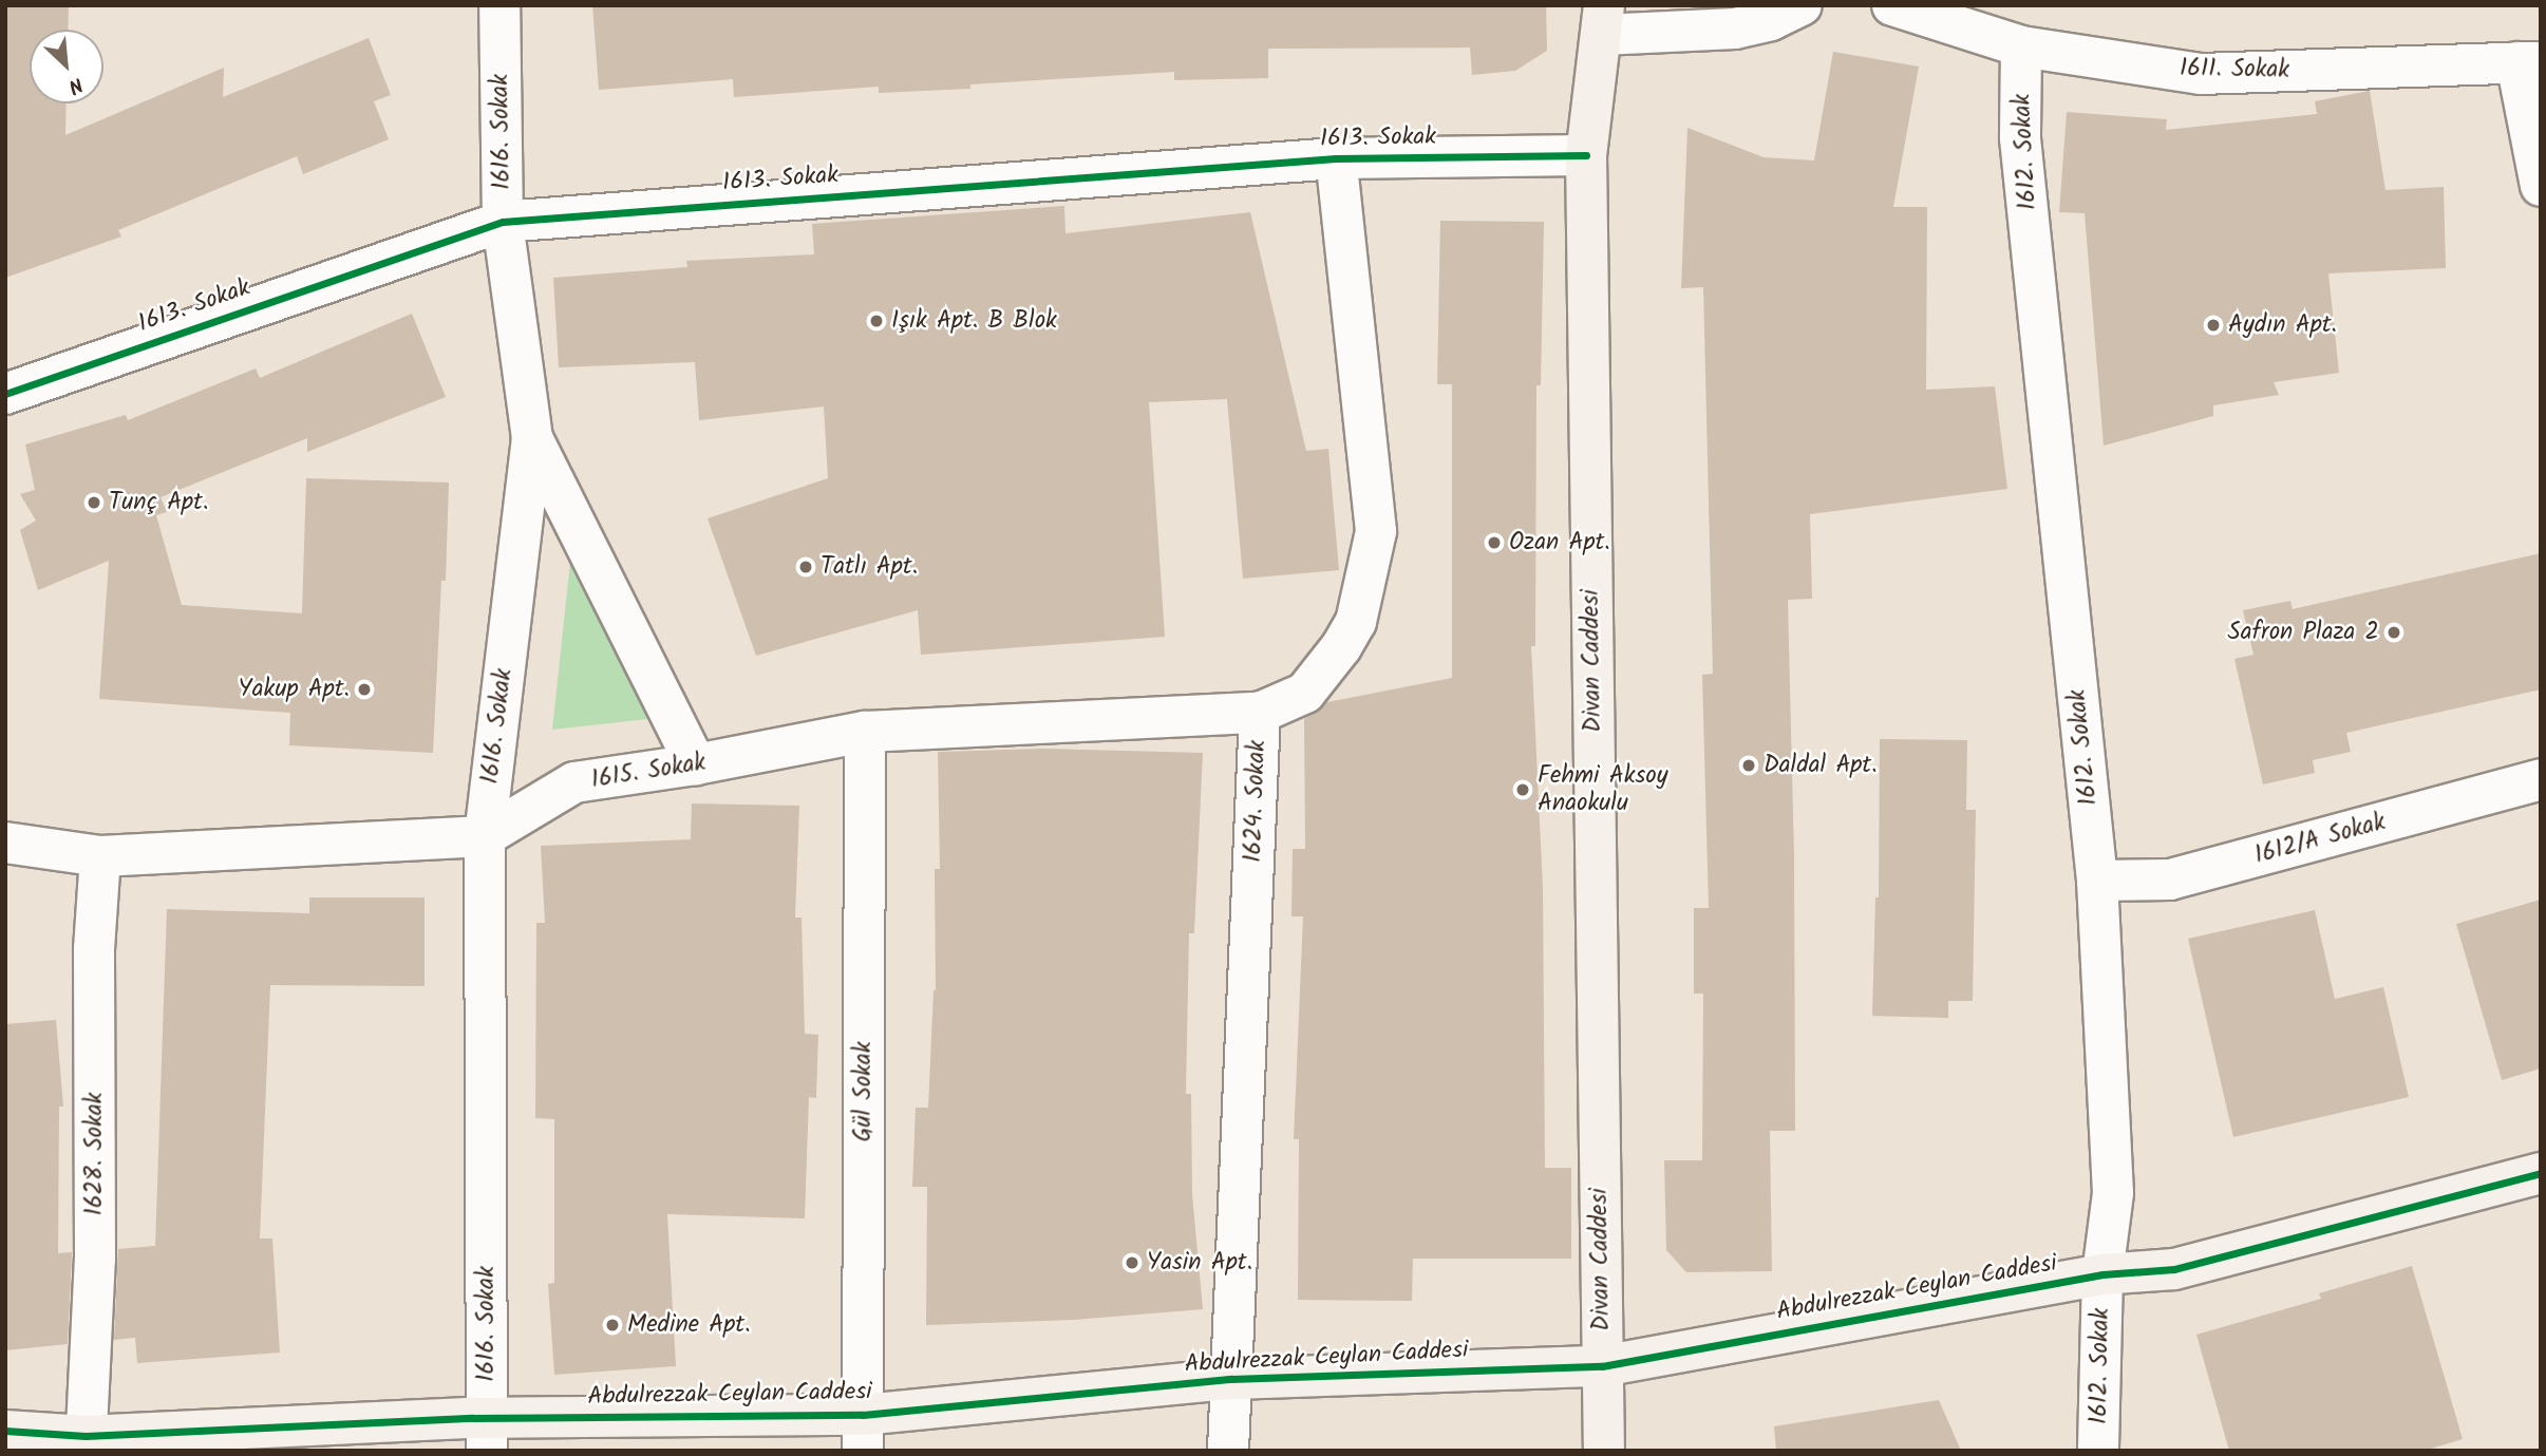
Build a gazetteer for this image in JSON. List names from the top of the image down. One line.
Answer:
{"streets":{"street":["1611. Sokak","1616. Sokak","1613. Sokak","1612. Sokak","Divan Caddesi","1615. Sokak","1624. Sokak","1612/A Sokak","Gül Sokak","1628. Sokak","Abdulrezzak Ceylan Caddesi"]},"crossings":[["1611. Sokak","1612. Sokak"],["1616. Sokak","1613. Sokak"],["1616. Sokak","1615. Sokak"],["1616. Sokak","Abdulrezzak Ceylan Caddesi"],["1613. Sokak","Divan Caddesi"],["1613. Sokak","1624. Sokak"],["1612. Sokak","1612/A Sokak"],["1612. Sokak","Abdulrezzak Ceylan Caddesi"],["Divan Caddesi","Abdulrezzak Ceylan Caddesi"],["1615. Sokak","1624. Sokak"],["1615. Sokak","Gül Sokak"],["1615. Sokak","1628. Sokak"],["1624. Sokak","Abdulrezzak Ceylan Caddesi"],["Gül Sokak","Abdulrezzak Ceylan Caddesi"],["1628. Sokak","Abdulrezzak Ceylan Caddesi"]],"places":["Işık Apt. B Blok","Aydın Apt.","Tunç Apt.","Ozan Apt.","Tatlı Apt.","Safron Plaza 2","Yakup Apt.","Daldal Apt.","Fehmi Aksoy Anaokulu","Yasin Apt.","Medine Apt."],"north":"bottom right"}
